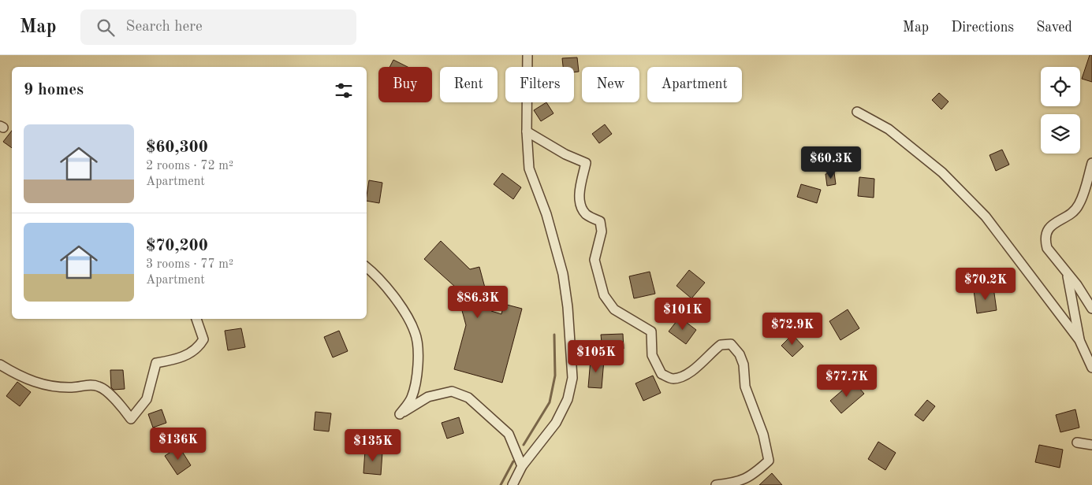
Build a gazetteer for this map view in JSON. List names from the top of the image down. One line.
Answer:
{"page":{"header":"Map","search":"Search here","nav":["Map","Directions","Saved"],"chip":["Buy","Rent","Filters","New","Apartment"],"heading":"9 homes","list":[{"name":"$60,300","note":"2 rooms · 72 m² · Apartment"},{"name":"$70,200","note":"3 rooms · 77 m² · Apartment"}],"price":["$60.3K","$70.2K","$86.3K","$101K","$72.9K","$105K","$77.7K","$136K","$135K"]}}
